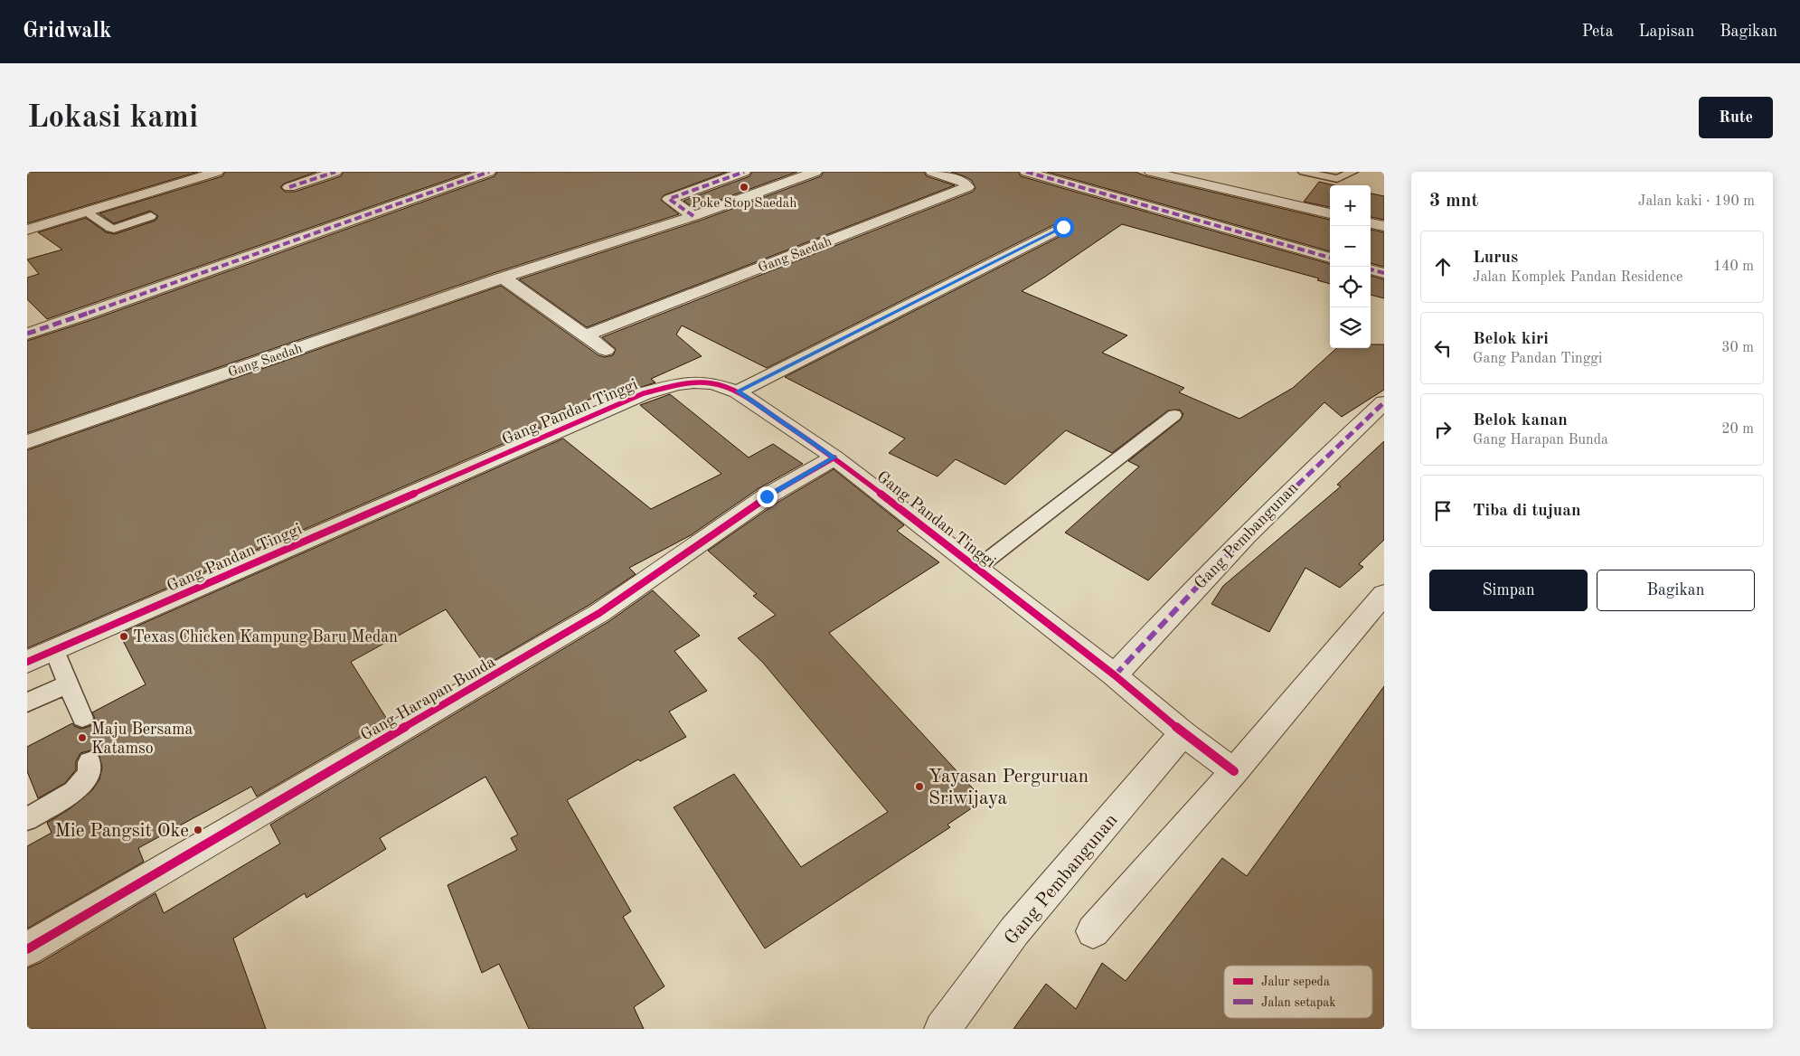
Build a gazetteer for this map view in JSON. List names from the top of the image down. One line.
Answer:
{"streets":{"street":["Gang Saedah","Gang Pandan Tinggi","Gang Pembangunan","Gang Harapan Bunda"]},"crossings":[["Gang Pandan Tinggi","Gang Pembangunan"],["Gang Pandan Tinggi","Gang Harapan Bunda"]],"places":["Poke Stop Saedah","Texas Chicken Kampung Baru Medan","Maju Bersama Katamso","Yayasan Perguruan Sriwijaya","Mie Pangsit Oke"],"legend":["Jalur sepeda","Jalan setapak"],"page":{"header":"Gridwalk","nav":["Peta","Lapisan","Bagikan"],"buttons":["Rute",["Simpan","Bagikan"]],"title":"Lokasi kami","heading":["3 mnt","Jalan kaki · 190 m"],"map_buttons":["+","−"],"list":[["Lurus","Jalan Komplek Pandan Residence","140 m"],["Belok kiri","Gang Pandan Tinggi","30 m"],["Belok kanan","Gang Harapan Bunda","20 m"],"Tiba di tujuan"]}}
